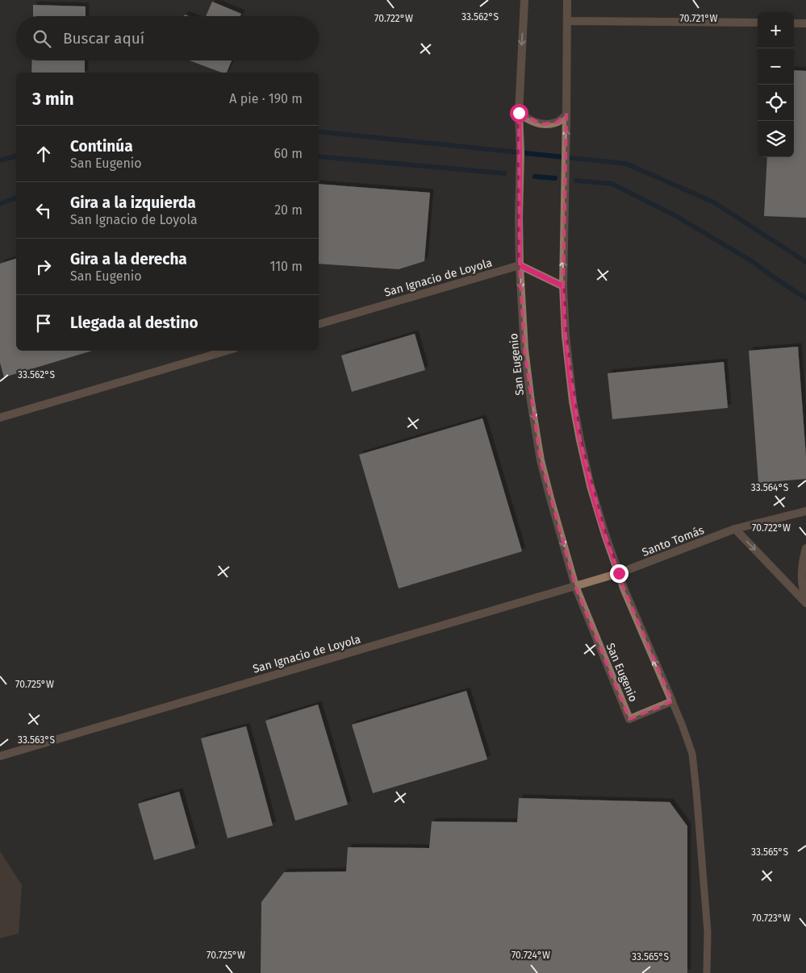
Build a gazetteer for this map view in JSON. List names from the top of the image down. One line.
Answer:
{"streets":{"street":["San Ignacio de Loyola","San Eugenio","Santo Tomás"]},"crossings":[["San Ignacio de Loyola","San Eugenio"],["San Ignacio de Loyola","Santo Tomás"]],"page":{"map_buttons":["+","−"],"search":"Buscar aquí","heading":["3 min","A pie · 190 m"],"list":[["Continúa","San Eugenio","60 m"],["Gira a la izquierda","San Ignacio de Loyola","20 m"],["Gira a la derecha","San Eugenio","110 m"],"Llegada al destino"]},"coordinates":["33.562°S","70.722°W","70.721°W","33.564°S","70.725°W","33.563°S","33.565°S","70.723°W","70.724°W"]}
